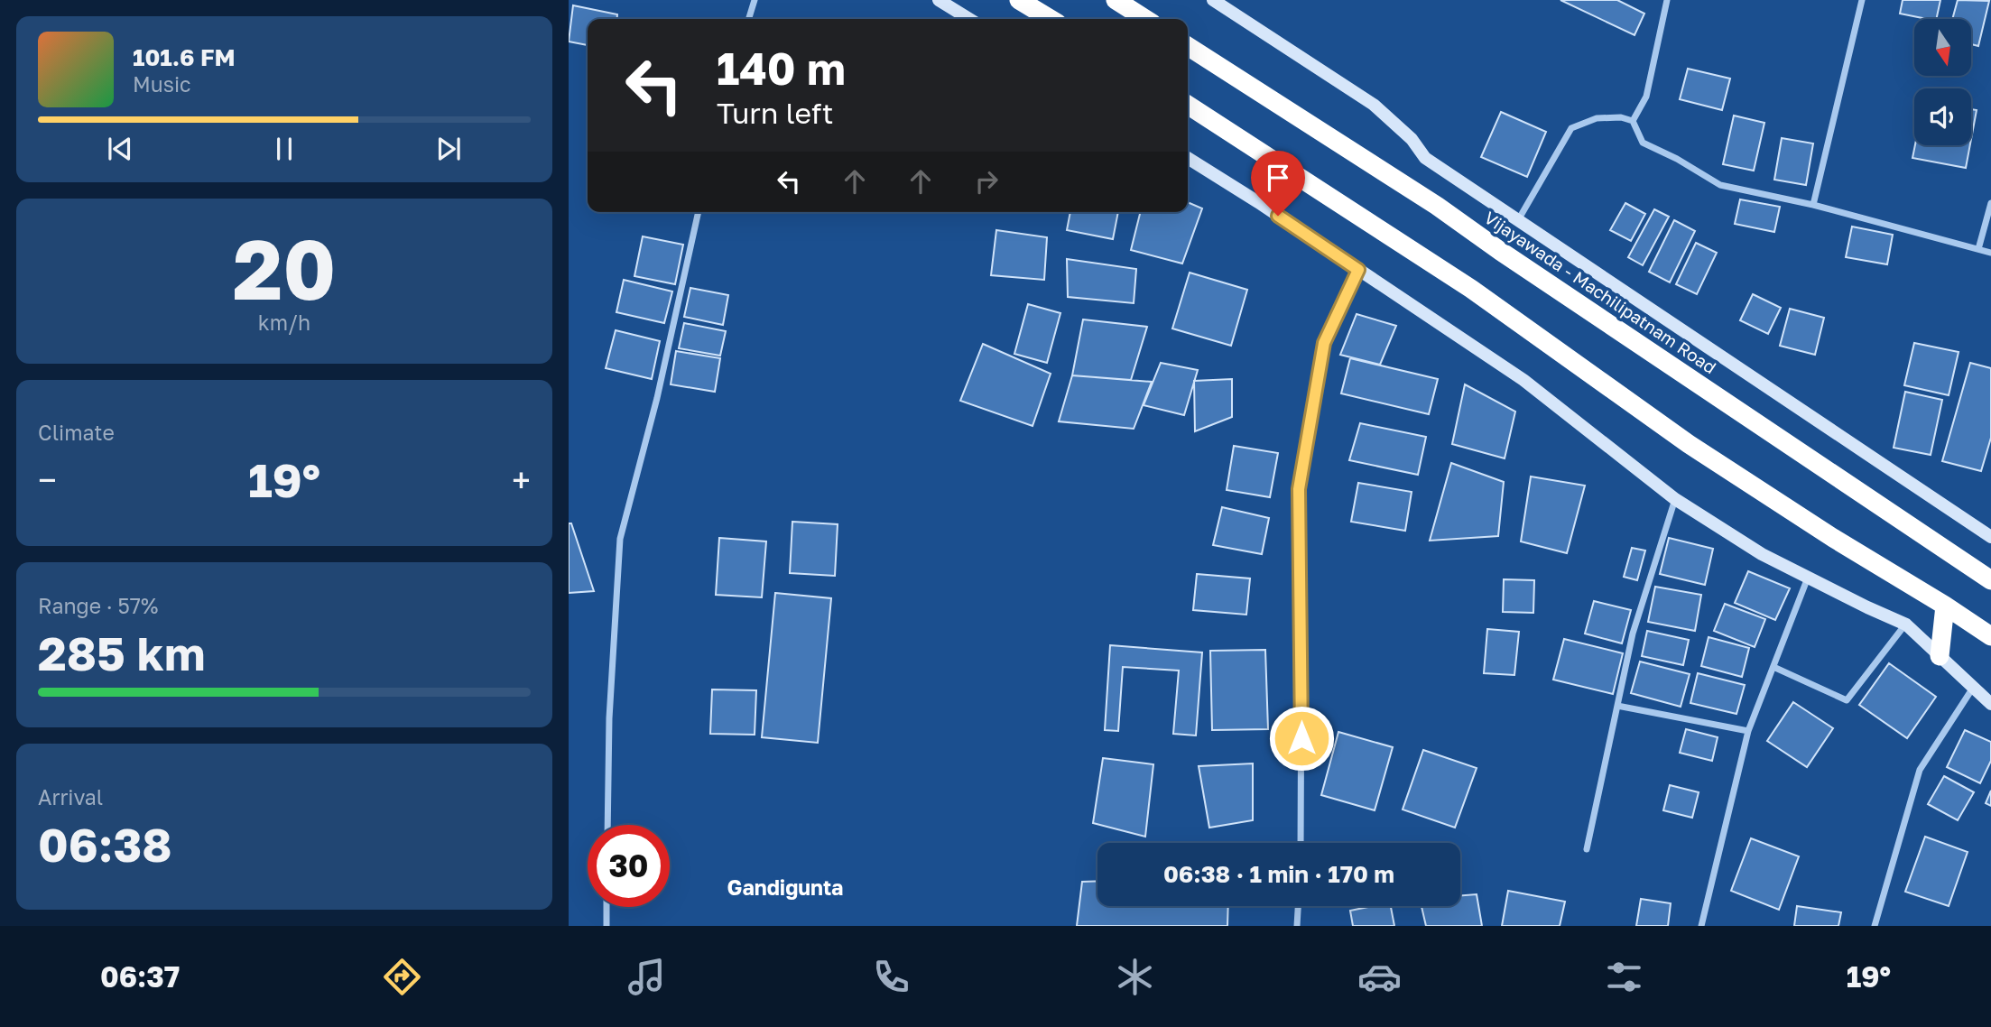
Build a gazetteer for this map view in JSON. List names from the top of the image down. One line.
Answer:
{"streets":{"highway":["Vijayawada - Machilipatnam Road"]},"districts":["Gandigunta"],"north":"bottom","page":{"turn":["140 m","Turn left"],"song":["101.6 FM","Music"],"tile":[["20","km/h"],"Climate",["Range · 57%","285 km"],["Arrival","06:38"]],"heat":["−","19°","+"],"limit":"30","trip":"06:38 · 1 min · 170 m","tabs":["06:37","19°"]}}
